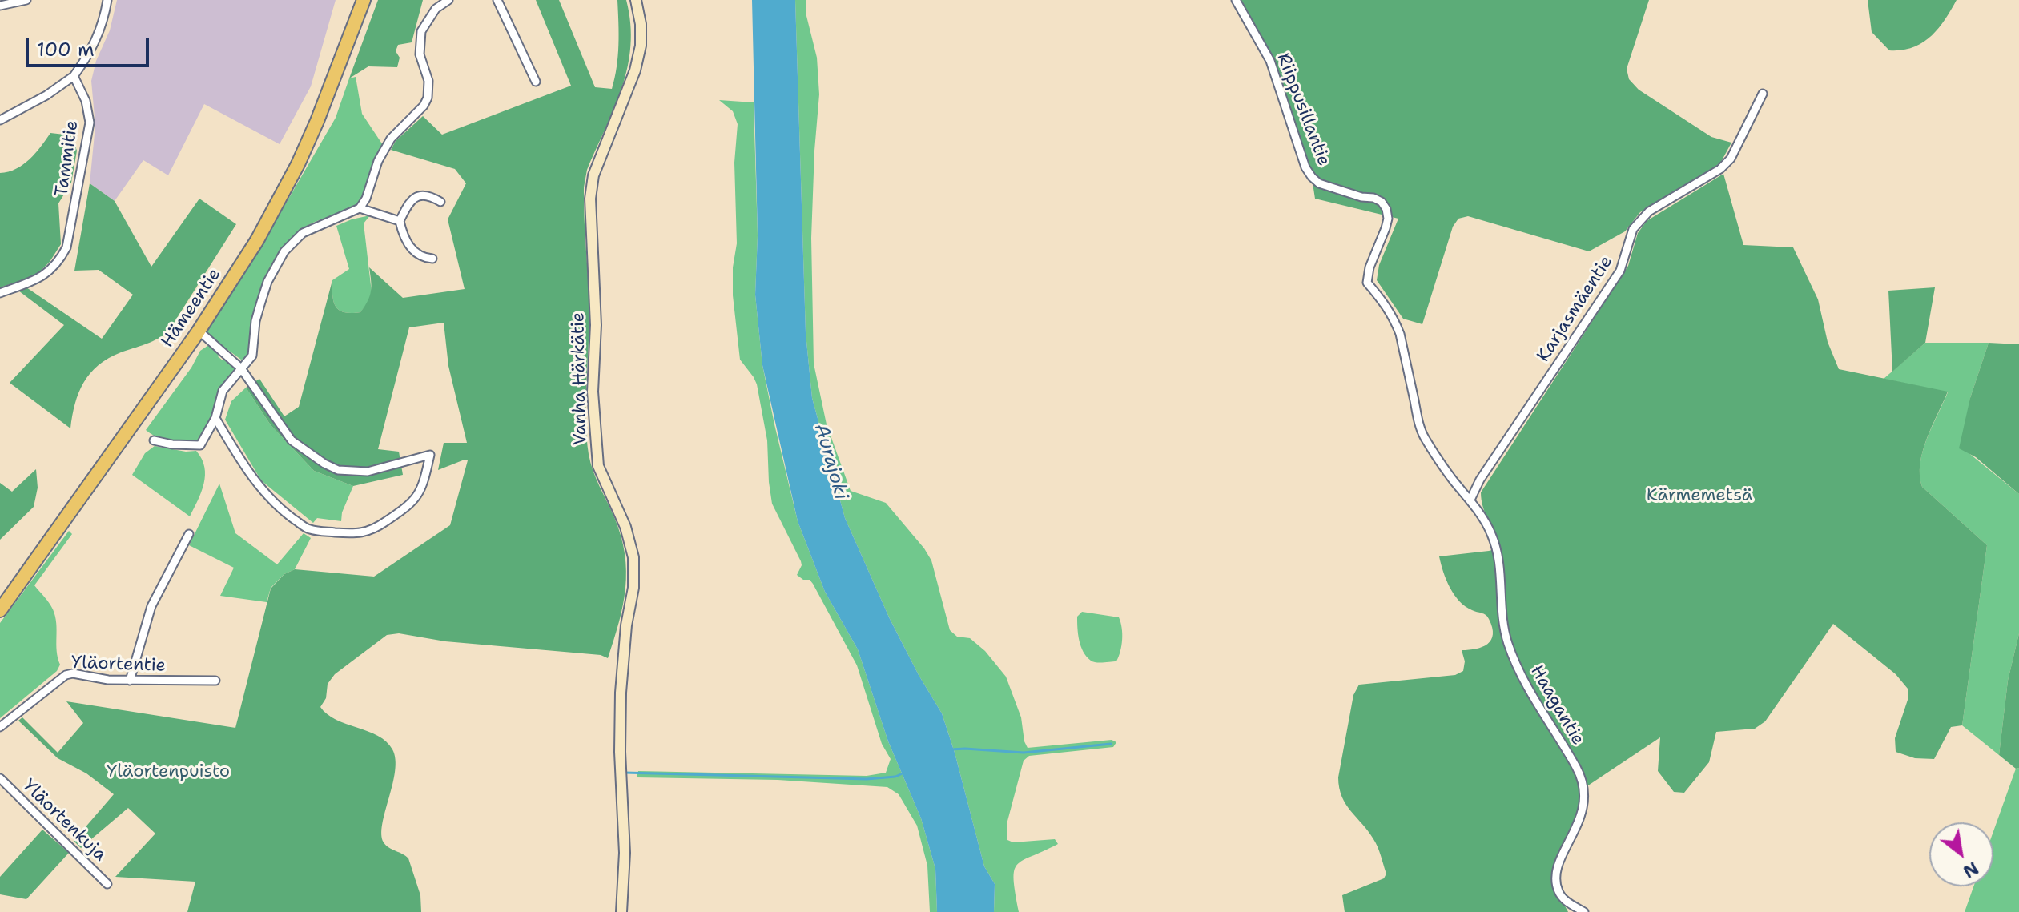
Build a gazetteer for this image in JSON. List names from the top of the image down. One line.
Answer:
{"streets":{"highway":["Hämeentie"],"street":["Riippusillantie","Tammitie","Karjasmäentie","Vanha Härkätie","Yläortentie","Haagantie","Yläortenkuja"]},"crossings":[["Riippusillantie","Karjasmäentie"],["Riippusillantie","Haagantie"],["Karjasmäentie","Haagantie"]],"water":["Aurajoki"],"parks":["Kärmemetsä","Yläortenpuisto"],"scale_bar":"100 m","north":"bottom right"}
